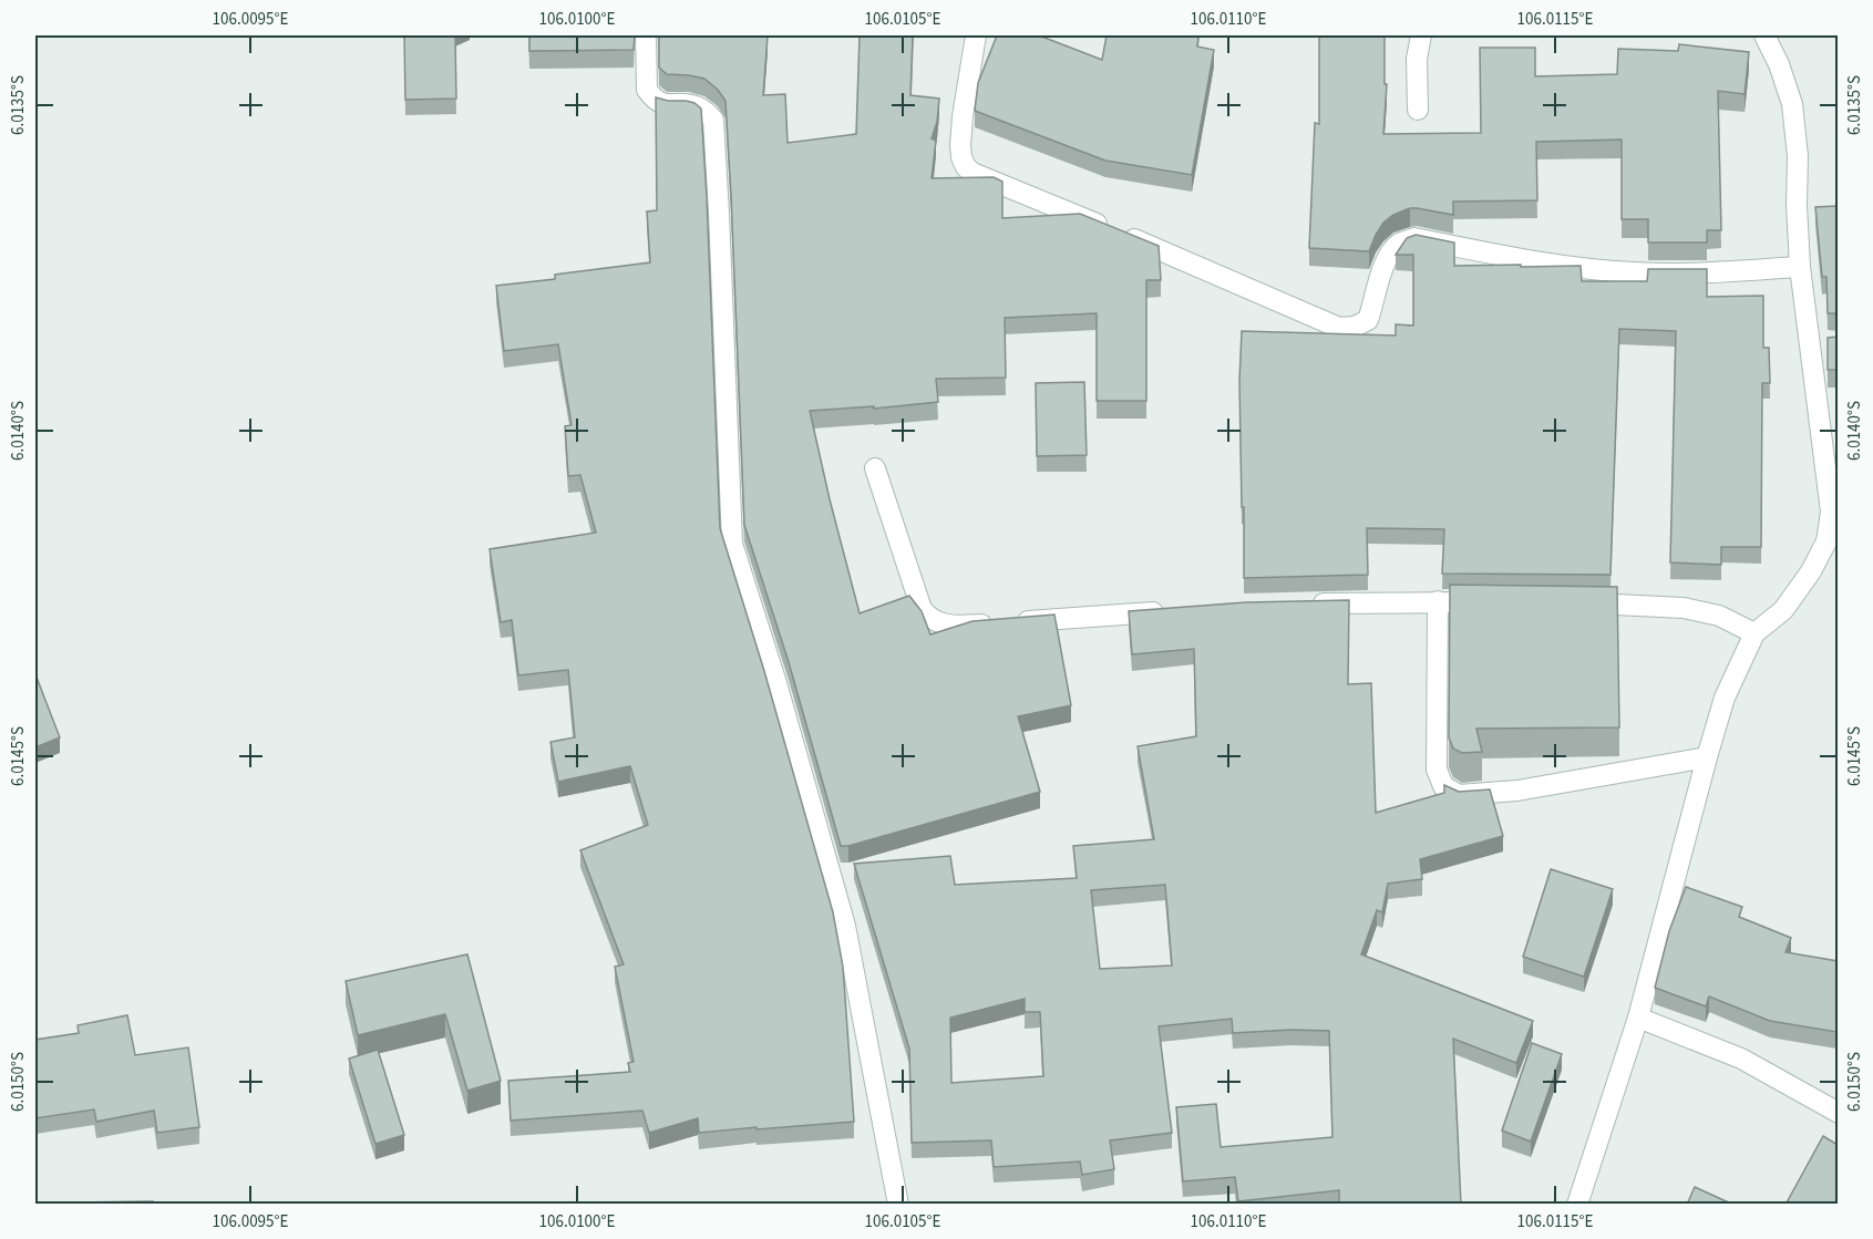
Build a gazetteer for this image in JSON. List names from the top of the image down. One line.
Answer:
{"coordinates":["106.0095°E","106.0100°E","106.0105°E","106.0110°E","106.0115°E","6.0135°S","6.0140°S","6.0145°S","6.0150°S"]}
